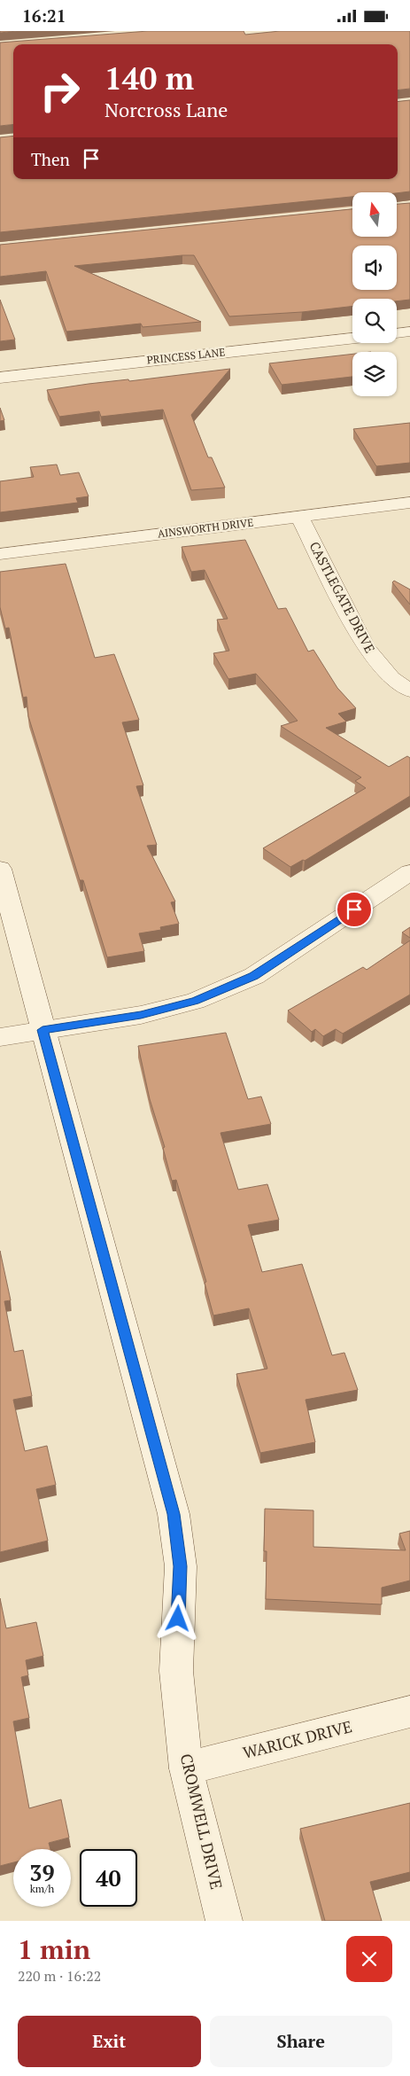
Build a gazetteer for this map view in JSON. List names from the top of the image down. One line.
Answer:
{"streets":{"street":["PRINCESS LANE","AINSWORTH DRIVE","CASTLEGATE DRIVE","WARICK DRIVE","CROMWELL DRIVE"]},"crossings":[["AINSWORTH DRIVE","CASTLEGATE DRIVE"],["WARICK DRIVE","CROMWELL DRIVE"]],"north":"top","page":{"status":"16:21","turn":["140 m","Norcross Lane"],"then":"Then","speed":"39 km/h","limit":"40","heading":["1 min","220 m · 16:22"],"buttons":["Exit","Share"]}}
